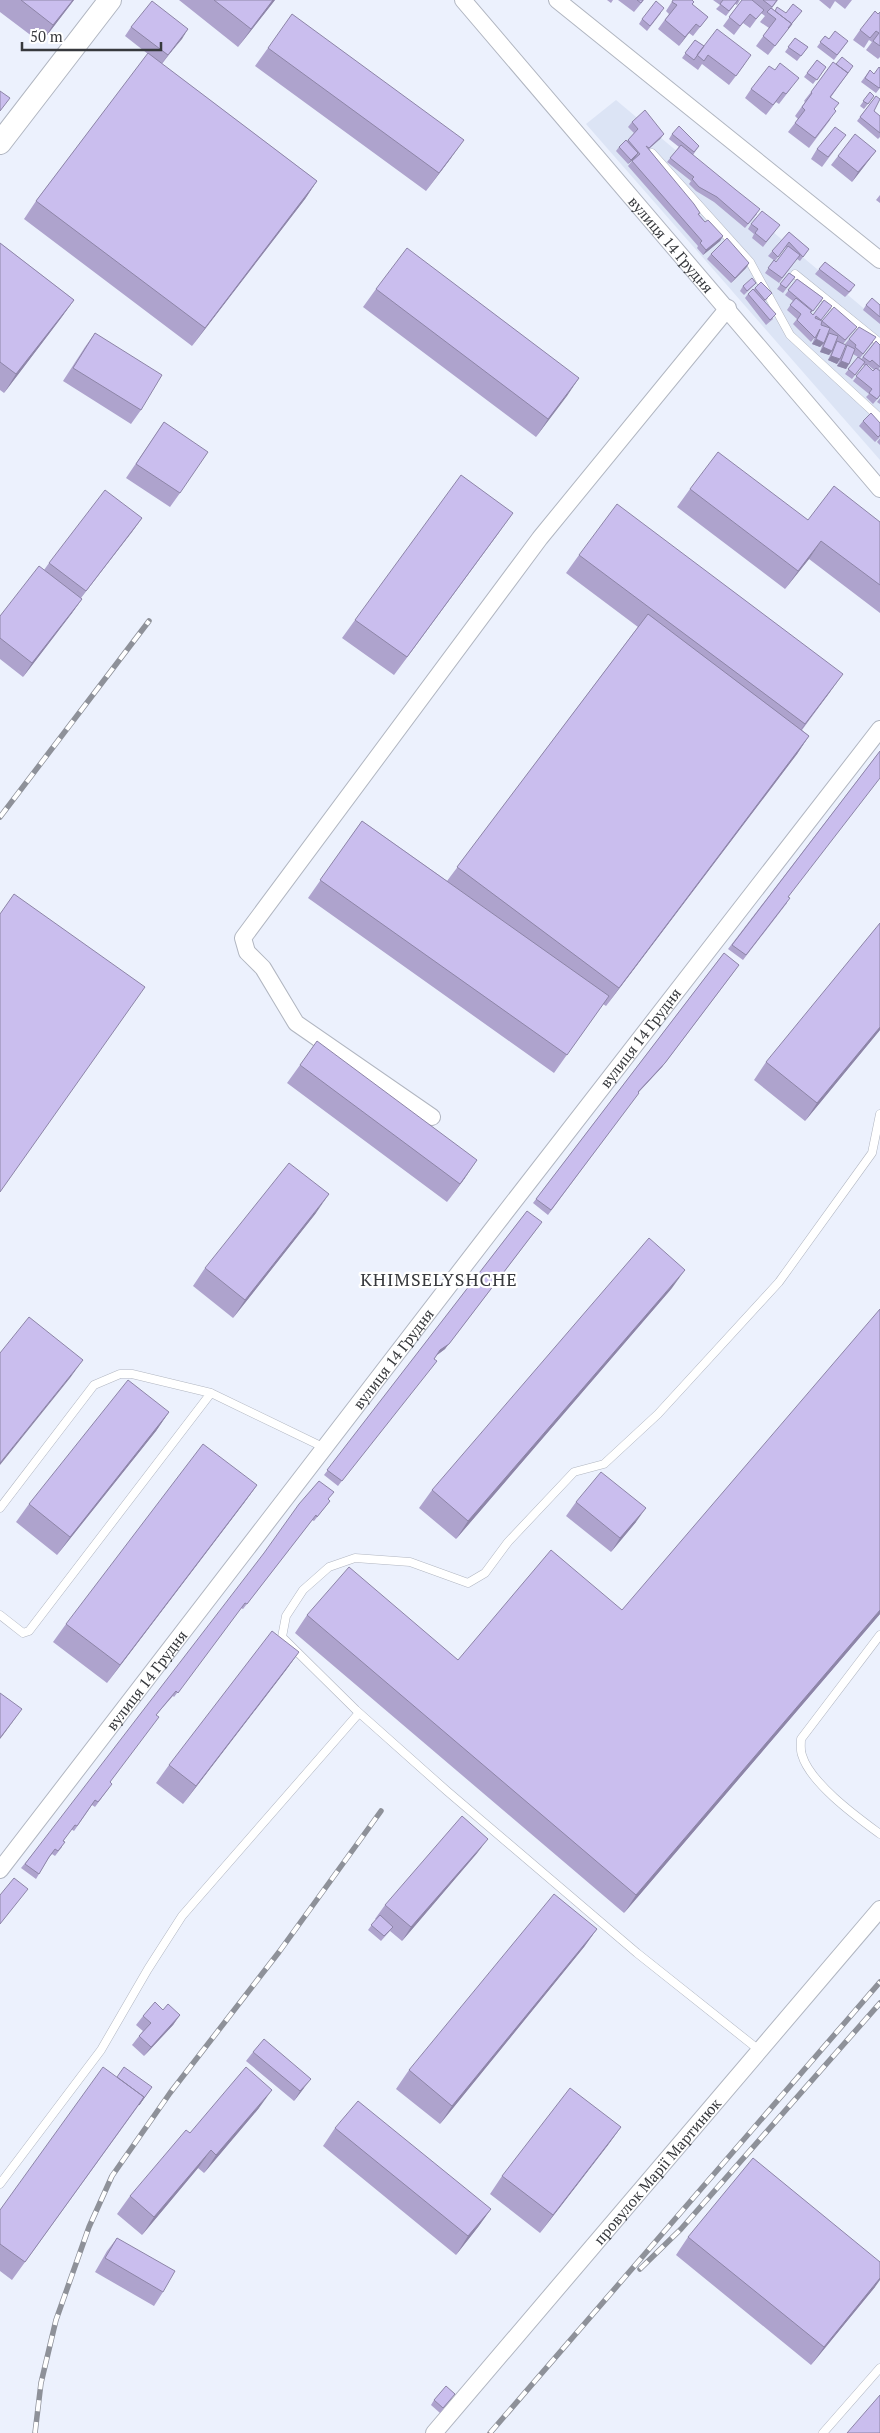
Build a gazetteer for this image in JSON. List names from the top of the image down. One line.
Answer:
{"streets":{"street":["вулиця 14 Грудня","провулок Марії Мартинюк"]},"districts":["KHIMSELYSHCHE"],"scale_bar":"50 m"}
